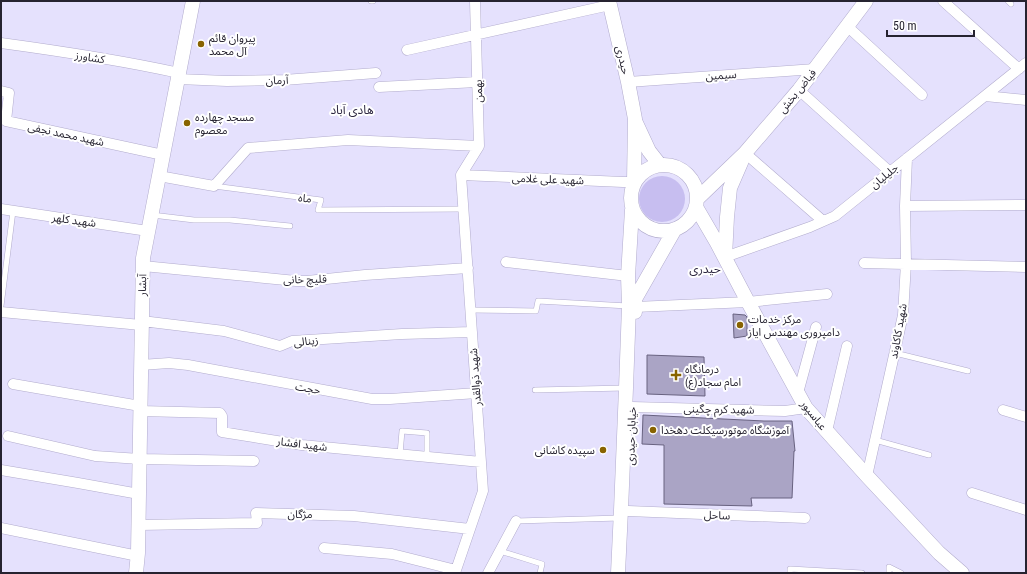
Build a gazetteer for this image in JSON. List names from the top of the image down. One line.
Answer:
{"streets":{"street":["کشاورز","حیدری","سیمین","آرمان","بهمن","فیاض بخش","شهید محمد نجفی","جلیلیان","شهید علی غلامی","ماه","شهید کلهر","قلیچ خانی","آبشار","شهید کاکاوند","زینالی","شهید ذوالقدر","حجت","شهید کرم چگینی","عباسپور","خیابان حیدری","شهید افشار","مژگان","ساحل"]},"crossings":[["کشاورز","آرمان"],["کشاورز","آبشار"],["حیدری","سیمین"],["سیمین","فیاض بخش"],["آرمان","آبشار"],["فیاض بخش","شهید علی غلامی"],["فیاض بخش","عباسپور"],["شهید محمد نجفی","آبشار"],["جلیلیان","شهید کاکاوند"],["جلیلیان","عباسپور"],["شهید علی غلامی","شهید ذوالقدر"],["شهید علی غلامی","عباسپور"],["ماه","آبشار"],["ماه","شهید ذوالقدر"],["شهید کلهر","آبشار"],["قلیچ خانی","آبشار"],["قلیچ خانی","شهید ذوالقدر"],["آبشار","زینالی"],["آبشار","حجت"],["آبشار","شهید افشار"],["آبشار","مژگان"],["شهید کاکاوند","عباسپور"],["زینالی","شهید ذوالقدر"],["شهید ذوالقدر","حجت"],["شهید ذوالقدر","شهید افشار"],["شهید ذوالقدر","مژگان"],["شهید کرم چگینی","عباسپور"],["شهید کرم چگینی","خیابان حیدری"],["خیابان حیدری","ساحل"]],"districts":["هادی آباد","حیدری"],"places":{"other":["پیروان قائم آل محمد","مسجد چهارده معصوم","مرکز خدمات دامپروری مهندس ایاز","آموزشگاه موتورسیکلت دهخدا","سپیده کاشانی"],"health":["درمانگاه امام سجاد(ع)"]},"scale_bar":"50 m"}
